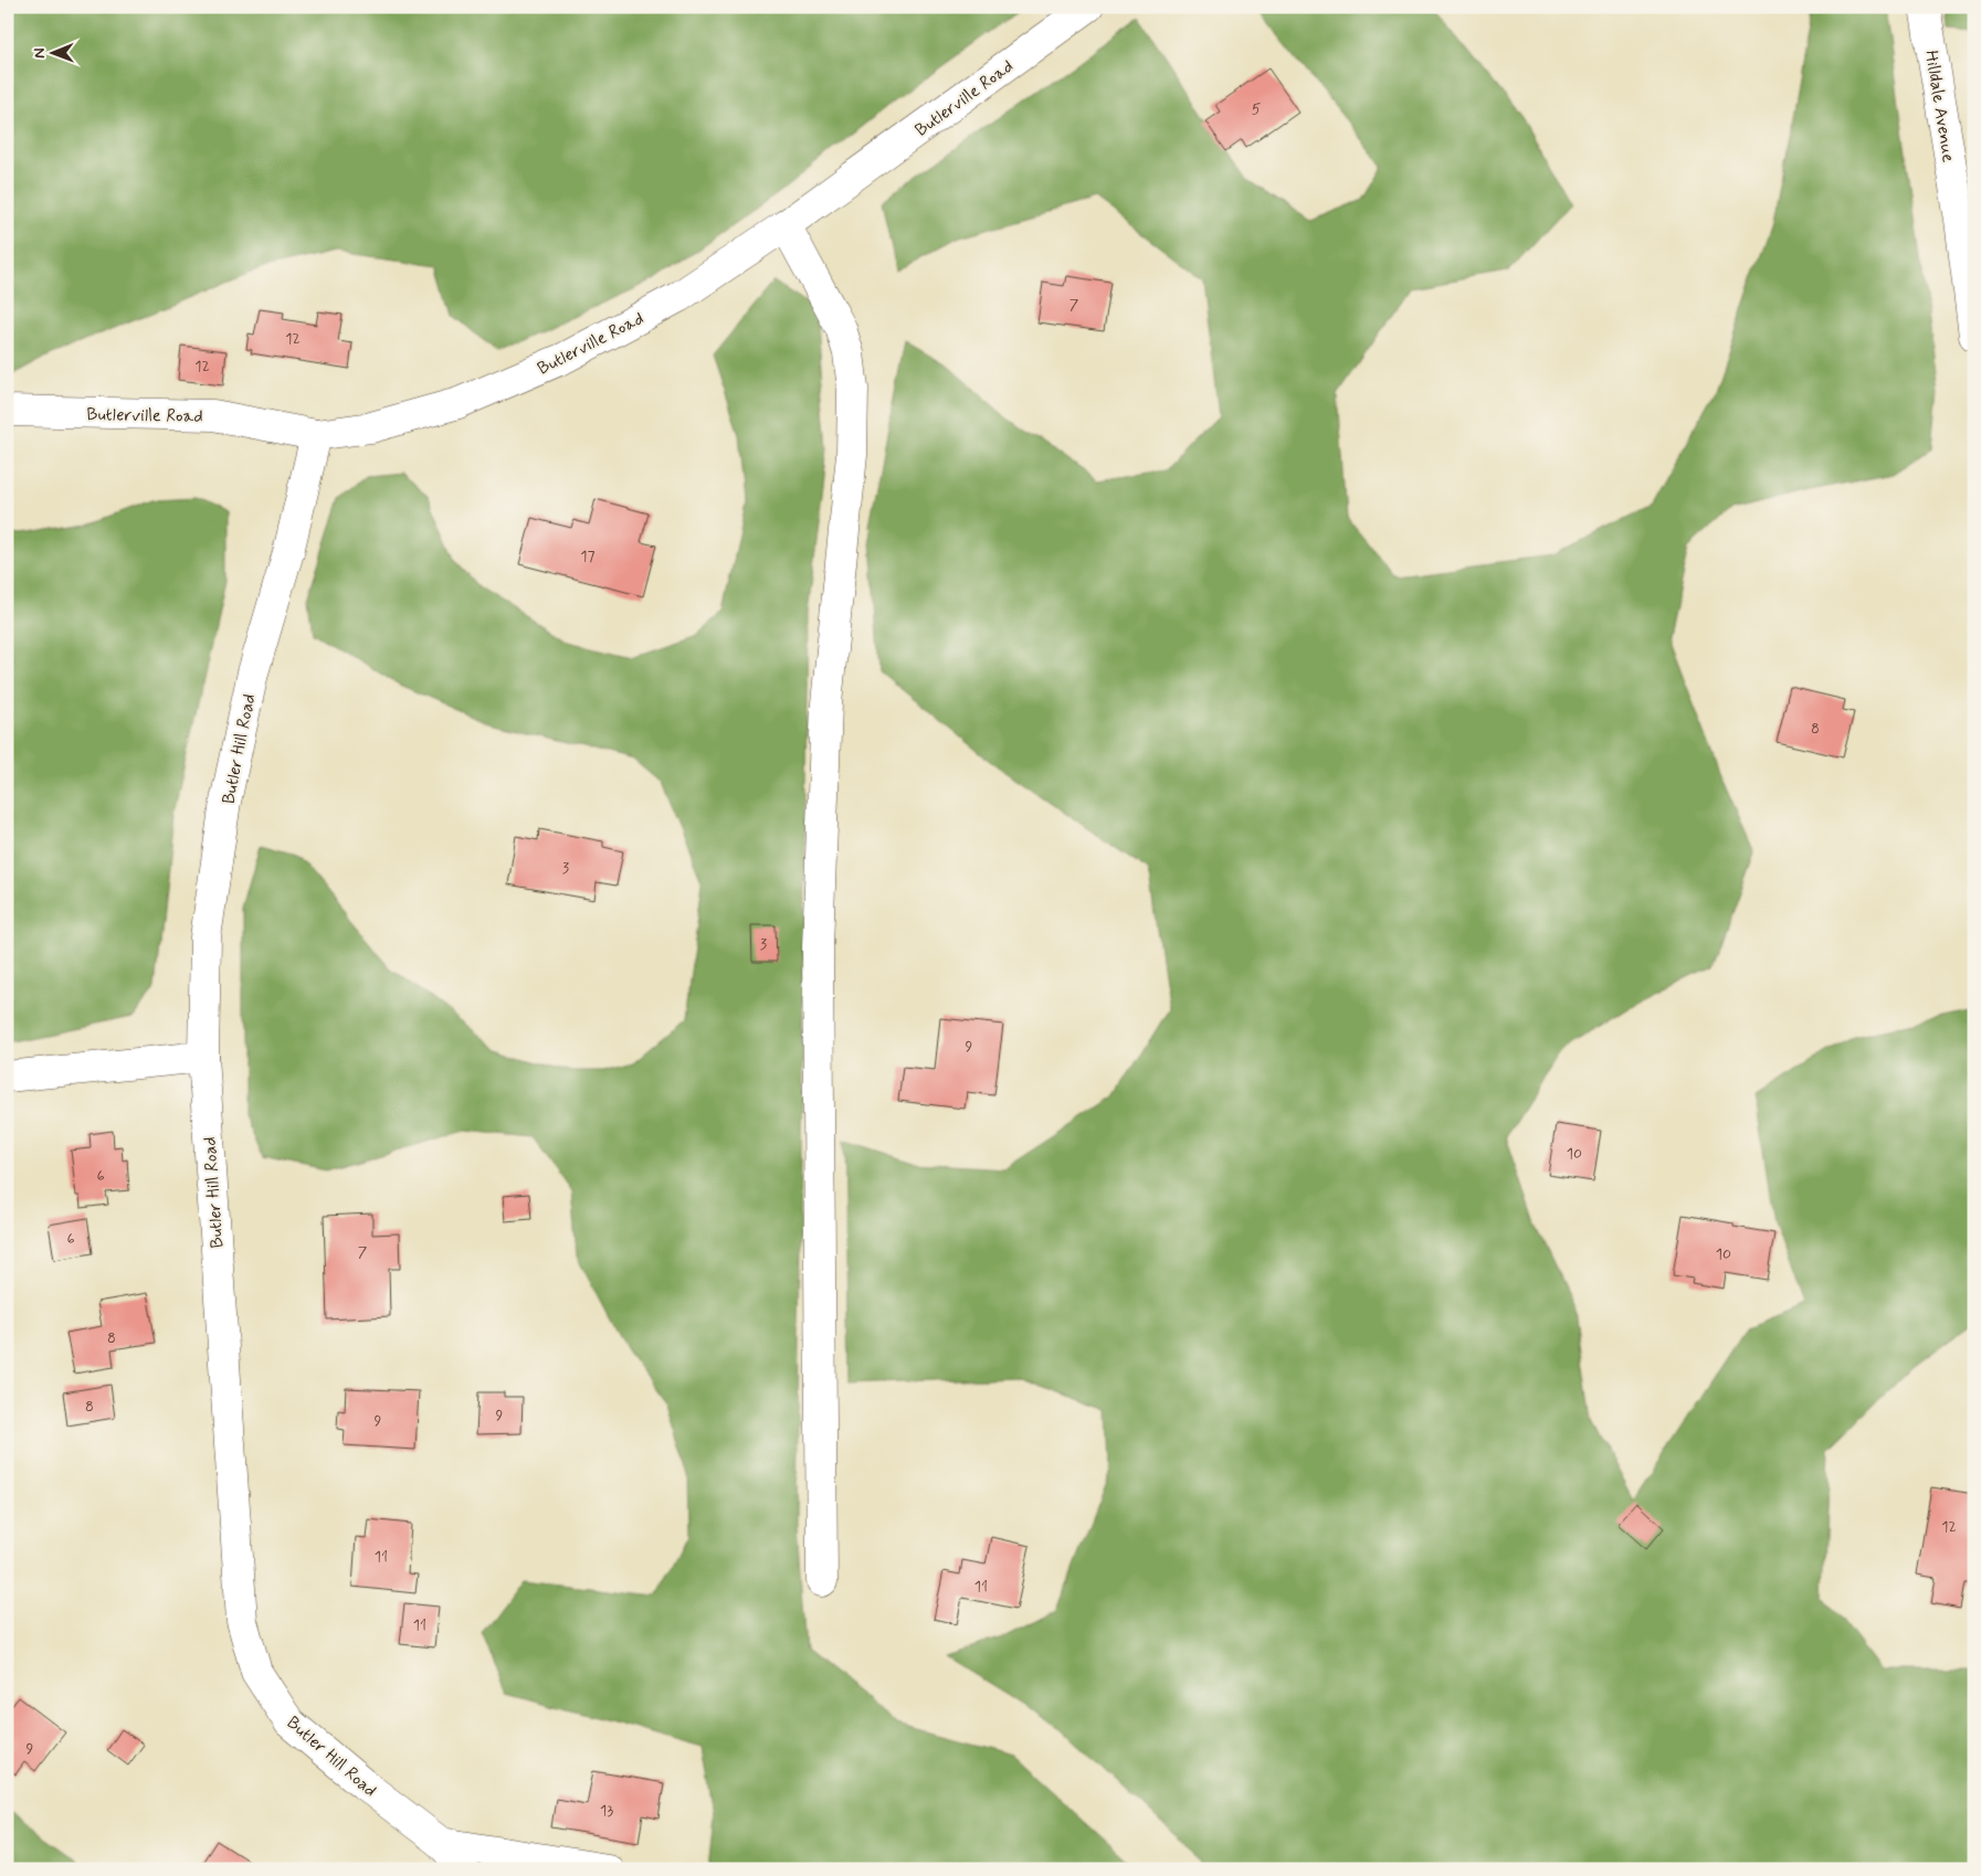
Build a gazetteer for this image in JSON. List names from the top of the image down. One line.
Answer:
{"streets":{"street":["Butlerville Road","Hilldale Avenue","Butler Hill Road"]},"crossings":[["Butlerville Road","Butler Hill Road"]],"house_numbers":["5","7","12","12","17","8","3","3","9","10","6","6","7","10","8","8","9","9","12","11","11","11","9","13"],"north":"left"}
